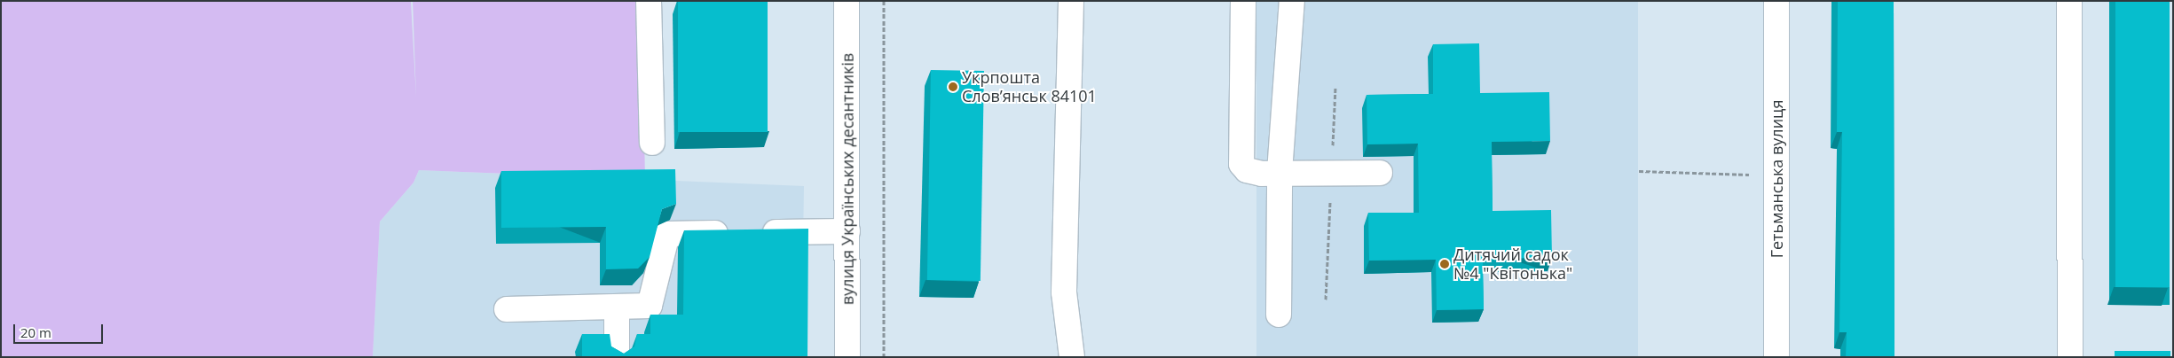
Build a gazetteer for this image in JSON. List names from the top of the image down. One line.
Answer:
{"streets":{"street":["вулиця Українських десантників","Гетьманська вулиця"]},"places":["Укрпошта Слов’янськ 84101","Дитячий садок №4 \"Квітонька\""],"scale_bar":"20 m"}
